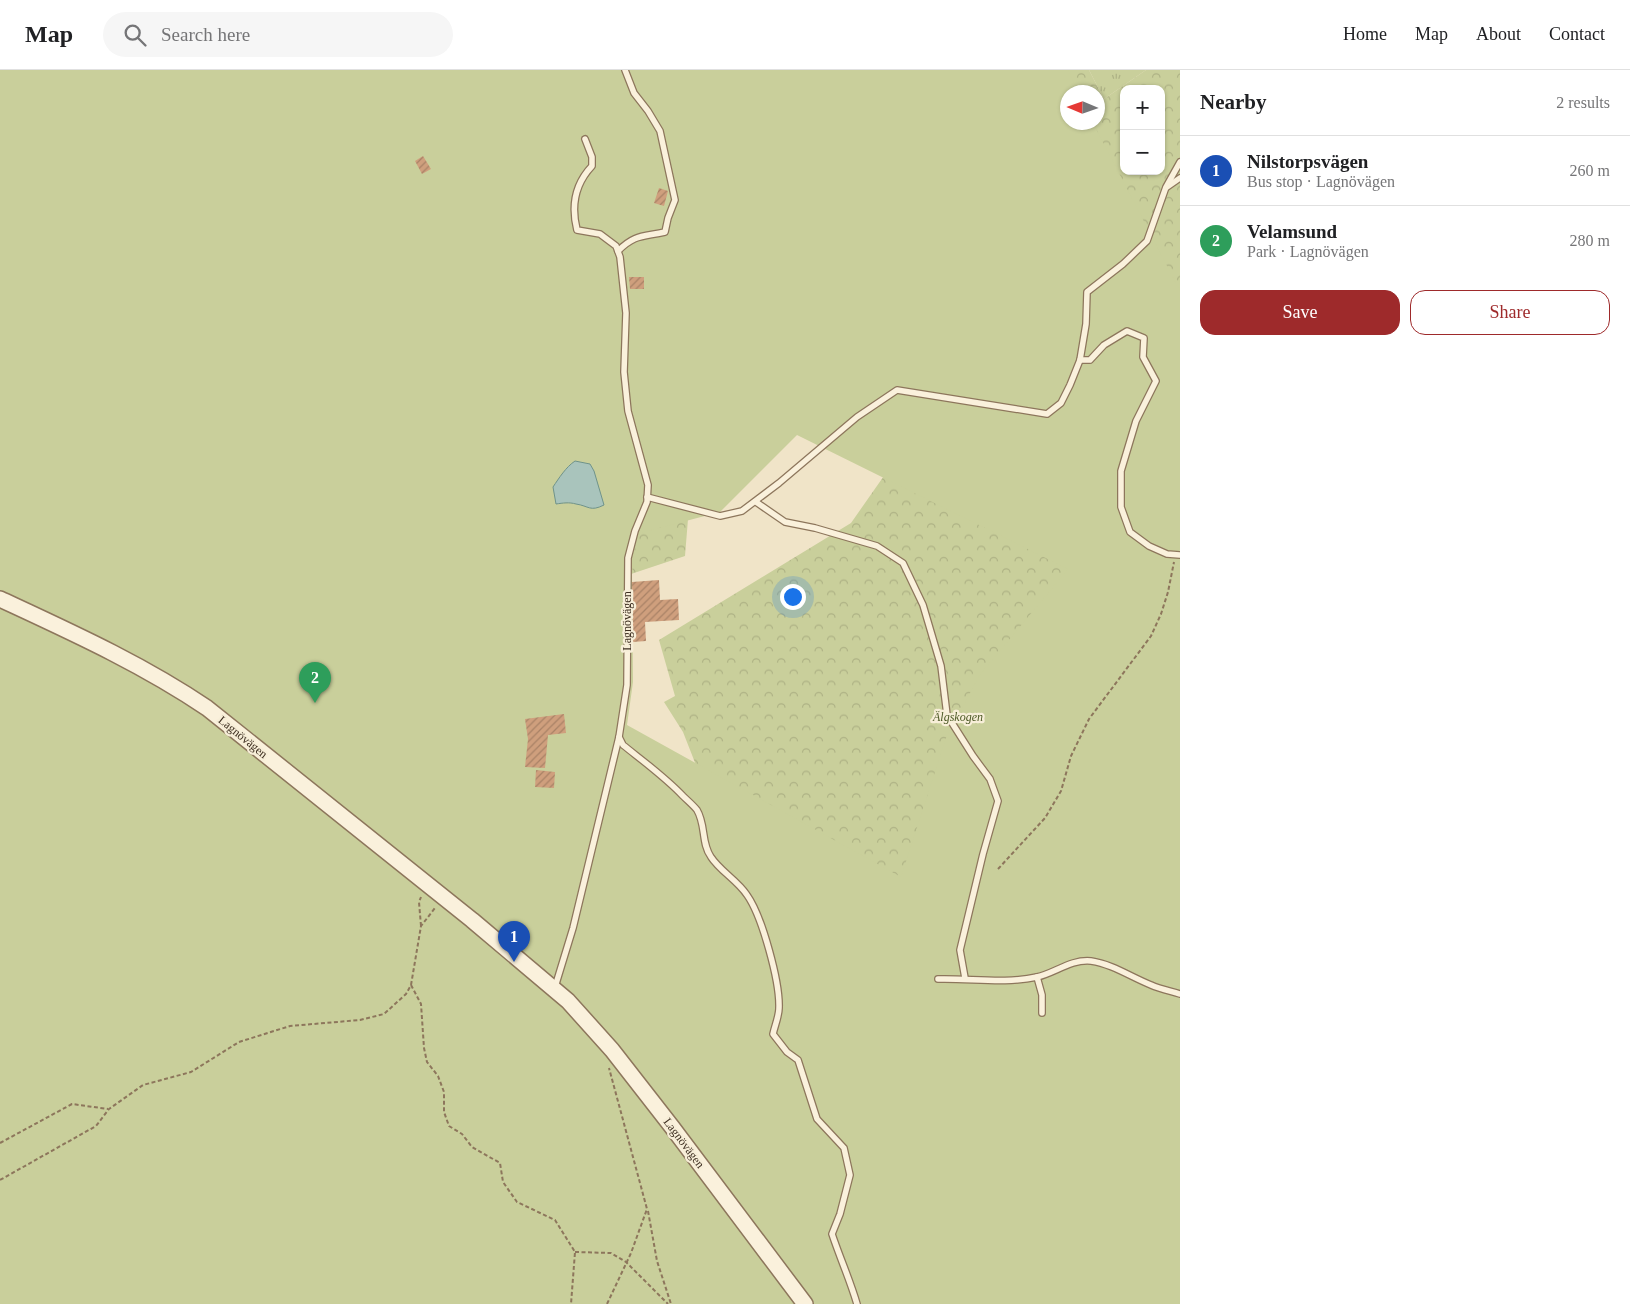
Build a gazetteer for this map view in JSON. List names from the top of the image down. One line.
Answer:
{"streets":{"street":["Lagnövägen"]},"parks":["Älgskogen"],"north":"left","page":{"header":"Map","search":"Search here","nav":["Home","Map","About","Contact"],"heading":["Nearby","2 results"],"map_buttons":["+","−"],"list":[{"mark":"1","name":"Nilstorpsvägen","note":"Bus stop · Lagnövägen","value":"260 m"},{"mark":"2","name":"Velamsund","note":"Park · Lagnövägen","value":"280 m"}],"buttons":["Save","Share"],"pins":["2","1"]}}
